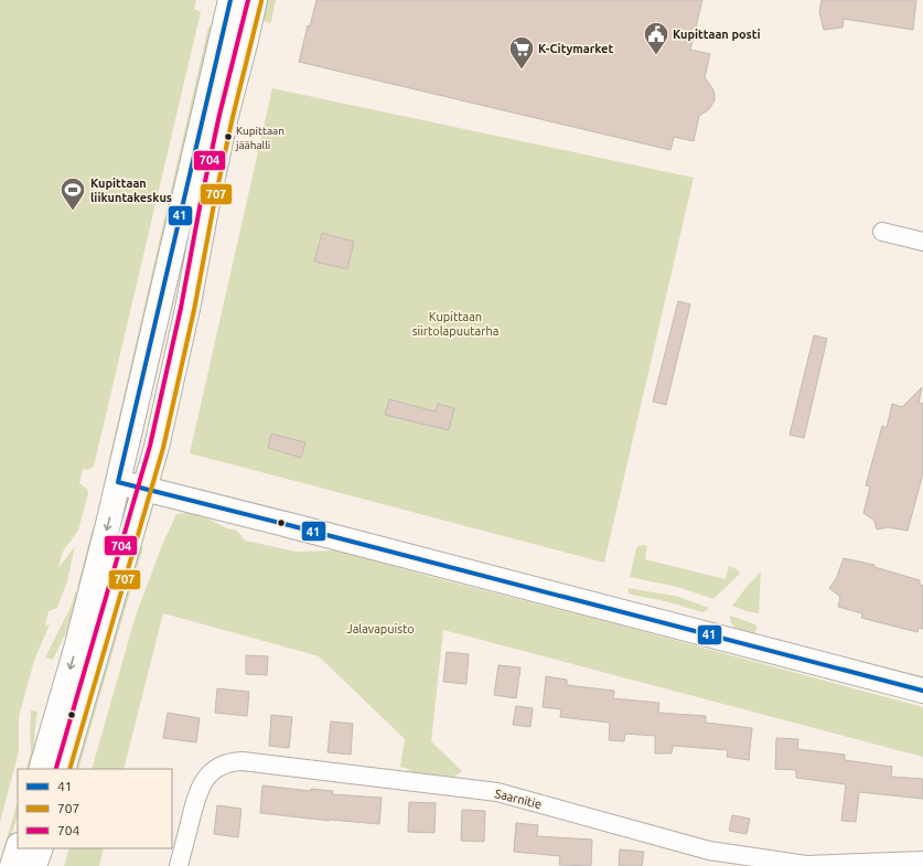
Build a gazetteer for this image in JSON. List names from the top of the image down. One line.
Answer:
{"streets":{"street":["Saarnitie"]},"parks":["Kupittaan siirtolapuutarha","Jalavapuisto"],"places":{"public building":["Kupittaan posti"],"supermarket":["K-Citymarket"],"other":["Kupittaan jäähalli"],"sports":["Kupittaan liikuntakeskus"]},"lines":["transit line 41","transit line 704","transit line 707"],"legend":["41","707","704"]}
